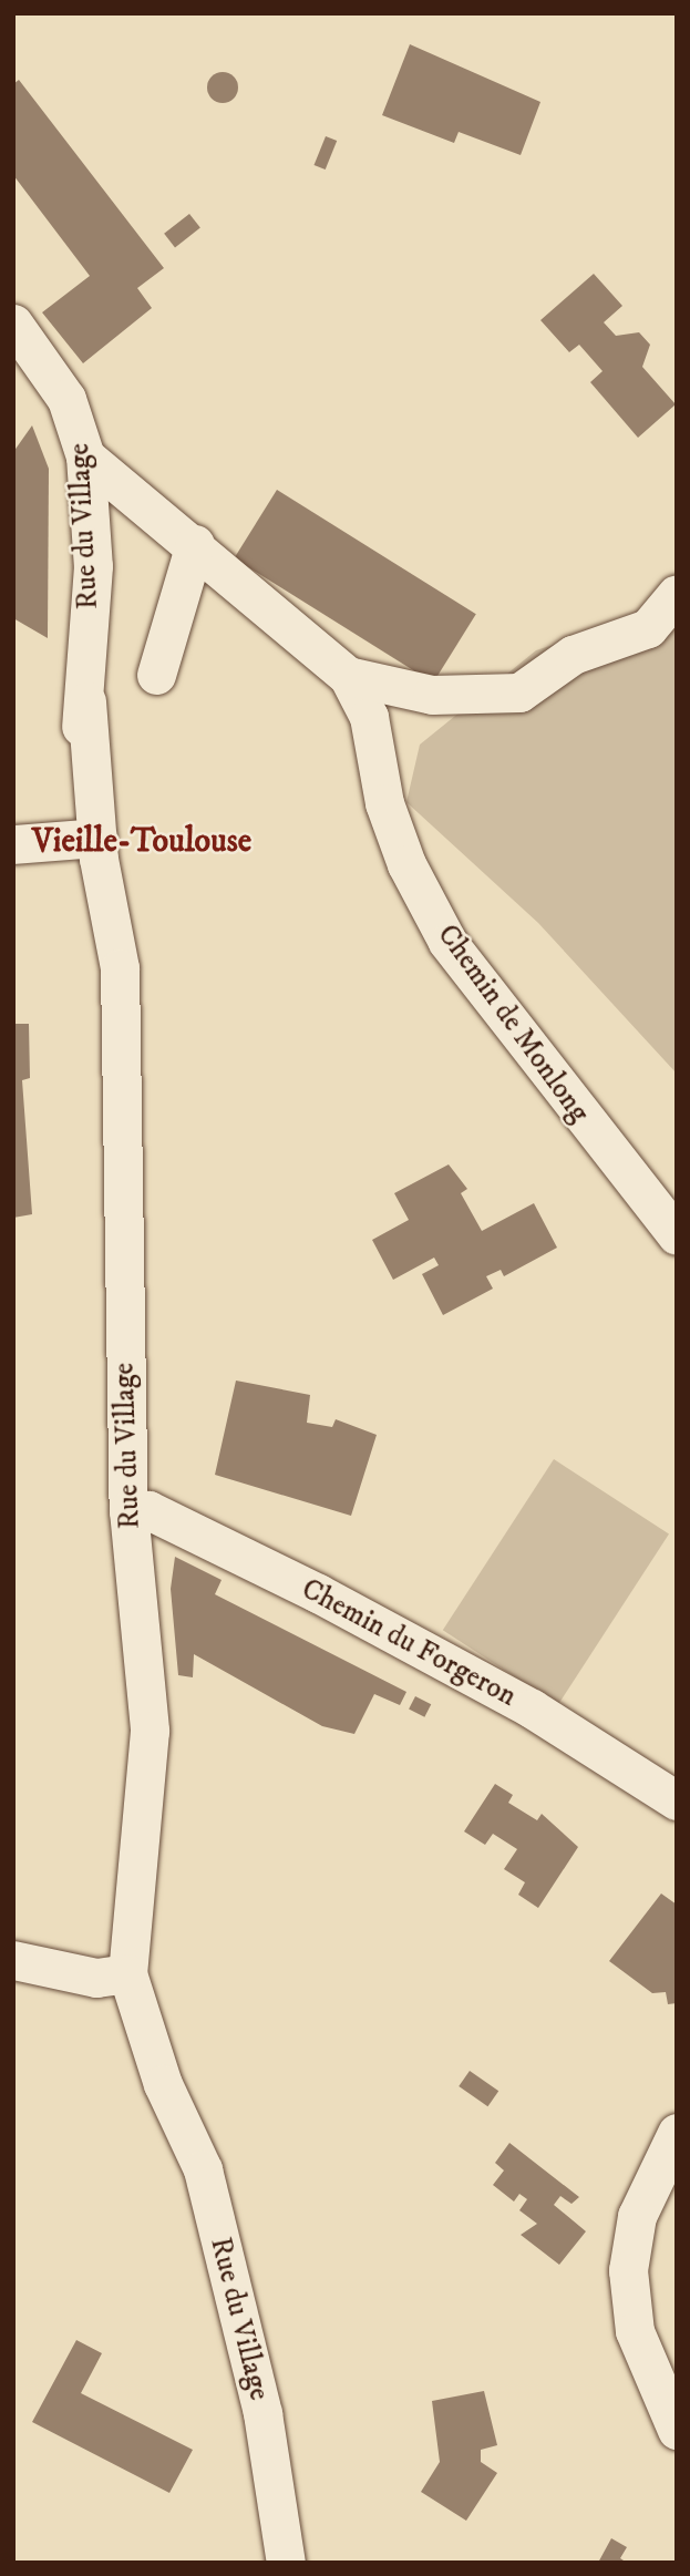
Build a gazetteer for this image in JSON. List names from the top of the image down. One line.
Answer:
{"streets":{"street":["Rue du Village","Chemin de Monlong","Chemin du Forgeron"]},"crossings":[["Rue du Village","Chemin de Monlong"],["Rue du Village","Chemin du Forgeron"]],"districts":["Vieille-Toulouse"]}
